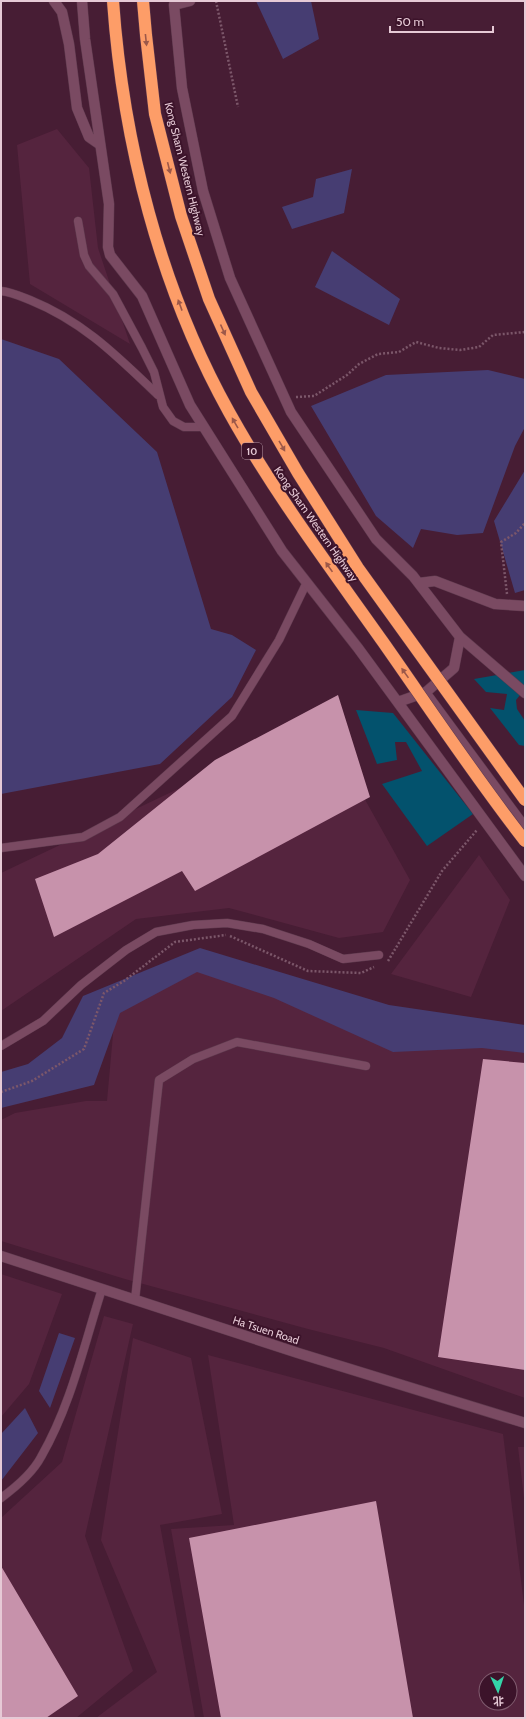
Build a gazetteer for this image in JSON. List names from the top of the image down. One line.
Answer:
{"streets":{"highway":["Kong Sham Western Highway","10"],"street":["Ha Tsuen Road"]},"scale_bar":"50 m","north":"bottom"}
